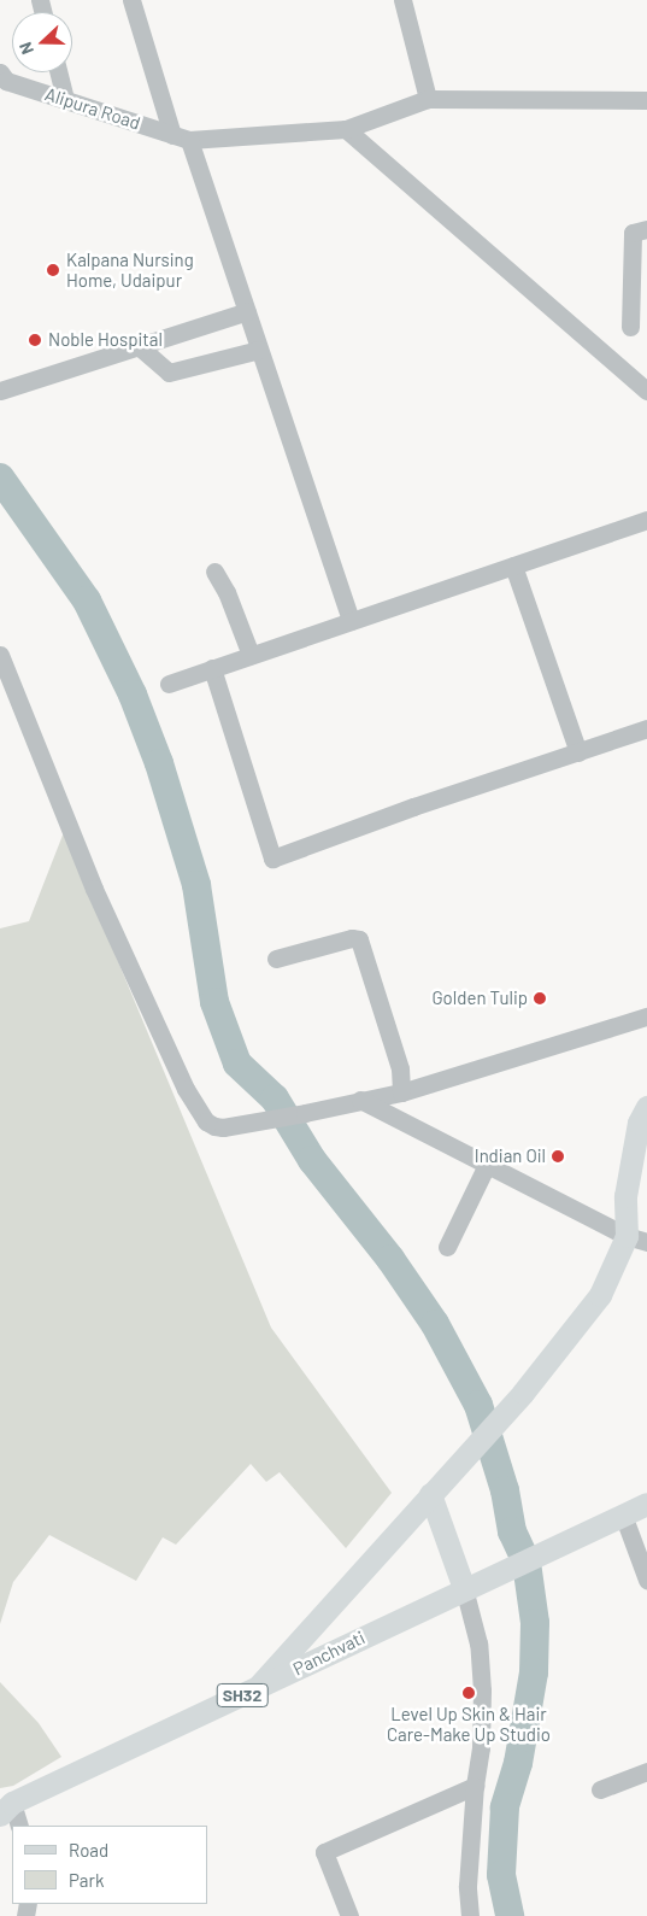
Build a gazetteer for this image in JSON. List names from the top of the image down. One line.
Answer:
{"streets":{"main road":["Panchvati","SH32"],"street":["Alipura Road"]},"places":["Kalpana Nursing Home, Udaipur","Noble Hospital","Golden Tulip","Indian Oil","Level Up Skin & Hair Care-Make Up Studio"],"legend":["Road","Park"],"north":"left"}
